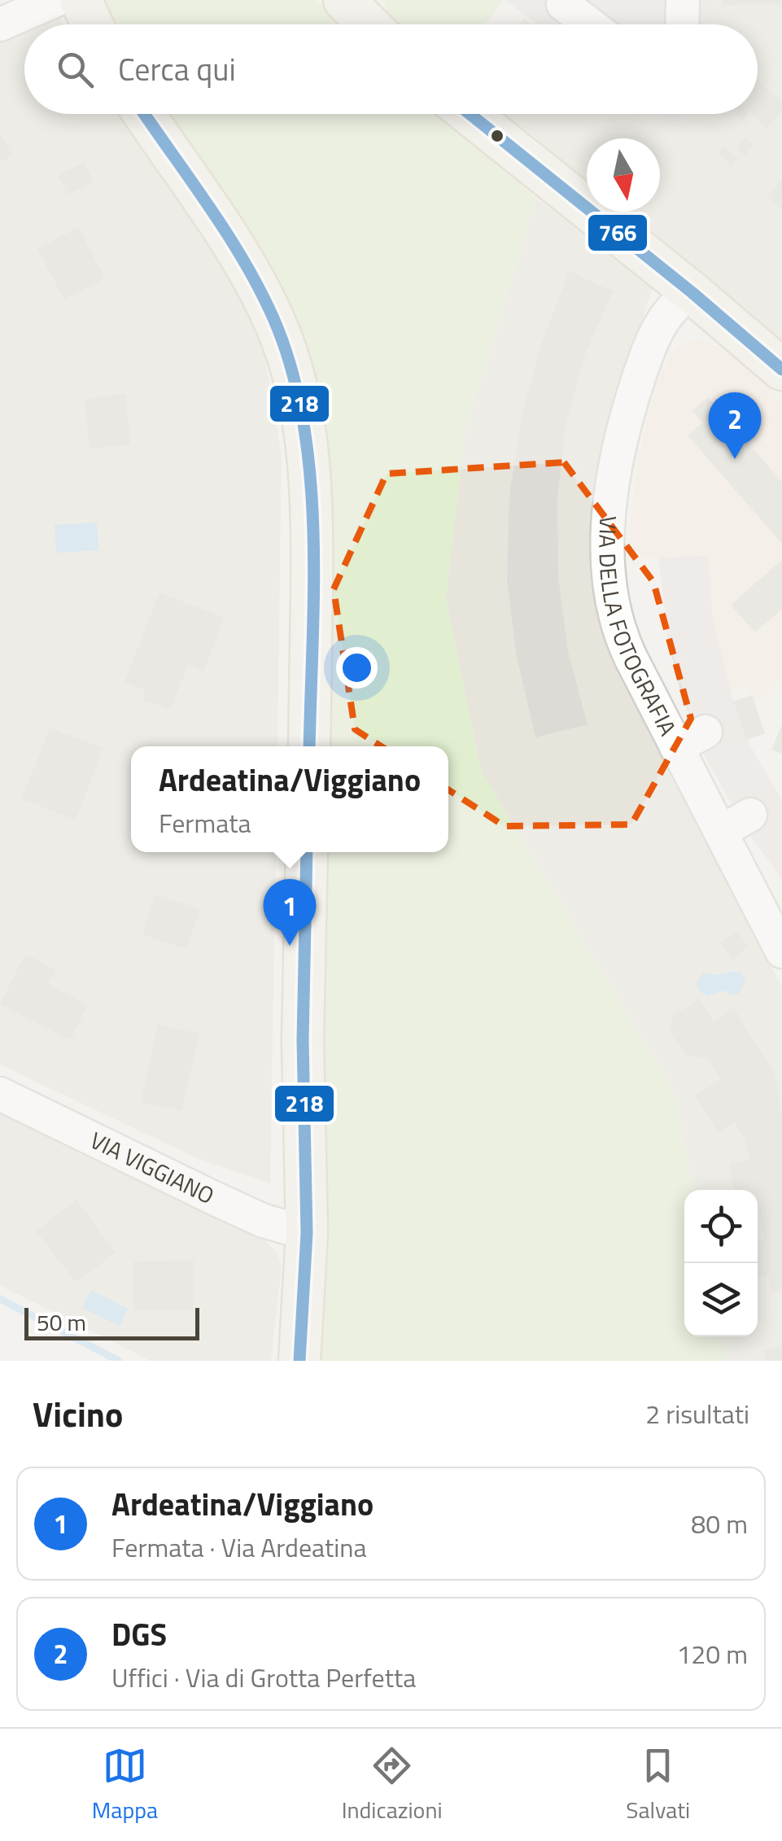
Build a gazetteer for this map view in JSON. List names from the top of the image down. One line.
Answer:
{"streets":{"street":["VIA DELLA FOTOGRAFIA","VIA VIGGIANO"]},"lines":["transit line 218","transit line 766"],"scale_bar":"50 m","north":"bottom","page":{"search":"Cerca qui","pins":["2","1"],"popup":["Ardeatina/Viggiano","Fermata"],"scale":"50 m","heading":["Vicino","2 risultati"],"list":[{"mark":"1","name":"Ardeatina/Viggiano","note":"Fermata · Via Ardeatina","value":"80 m"},{"mark":"2","name":"DGS","note":"Uffici · Via di Grotta Perfetta","value":"120 m"}],"nav":["Mappa","Indicazioni","Salvati"]}}
